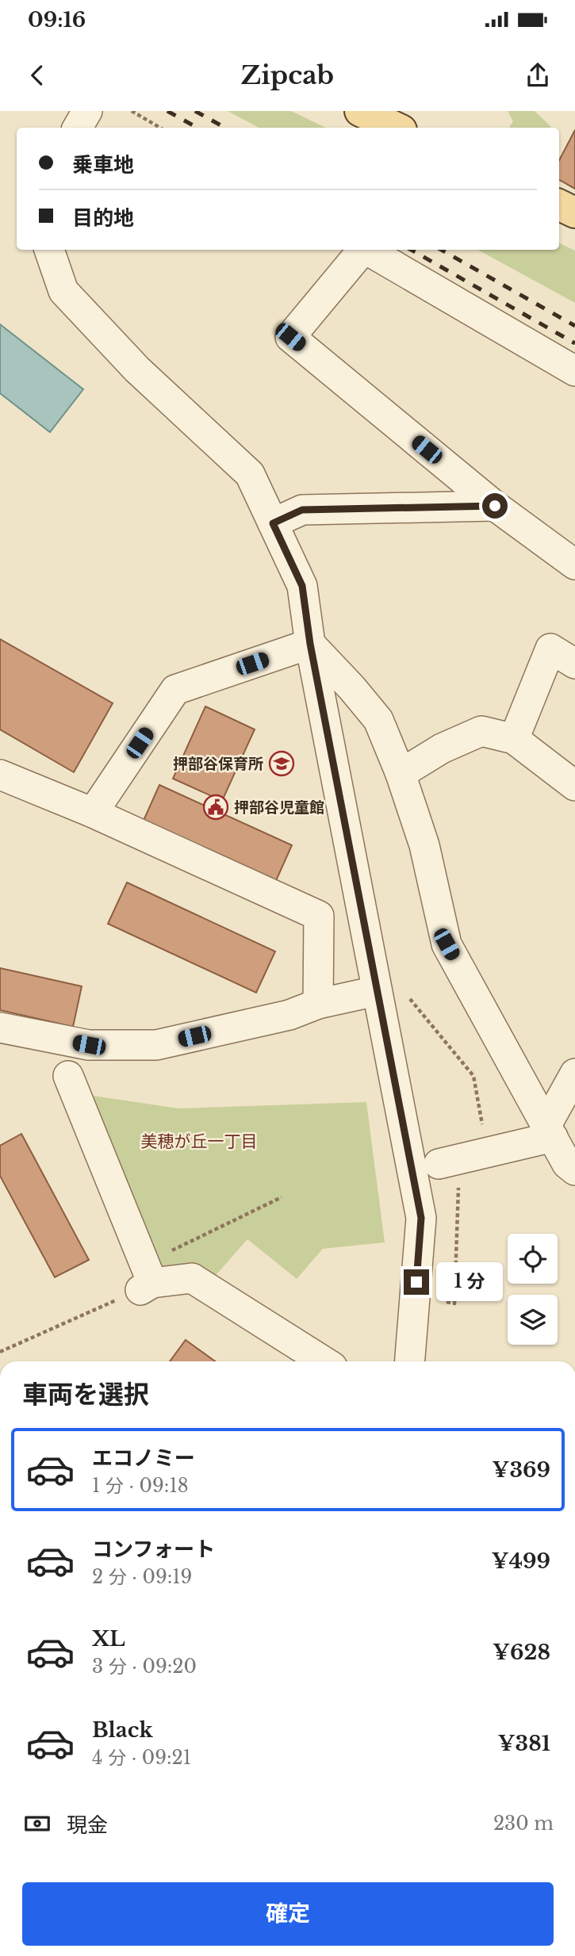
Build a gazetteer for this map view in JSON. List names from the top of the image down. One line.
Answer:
{"districts":["美穂が丘一丁目"],"places":{"school or university":["押部谷保育所"],"public building":["押部谷児童館"]},"page":{"status":"09:16","header":"Zipcab","banner":["乗車地","目的地"],"bubble":"1 分","heading":"車両を選択","list":[{"name":"エコノミー","note":"1 分 · 09:18","value":"¥369"},{"name":"コンフォート","note":"2 分 · 09:19","value":"¥499"},{"name":"XL","note":"3 分 · 09:20","value":"¥628"},{"name":"Black","note":"4 分 · 09:21","value":"¥381"}],"pay":["現金","230 m"],"buttons":"確定"}}
